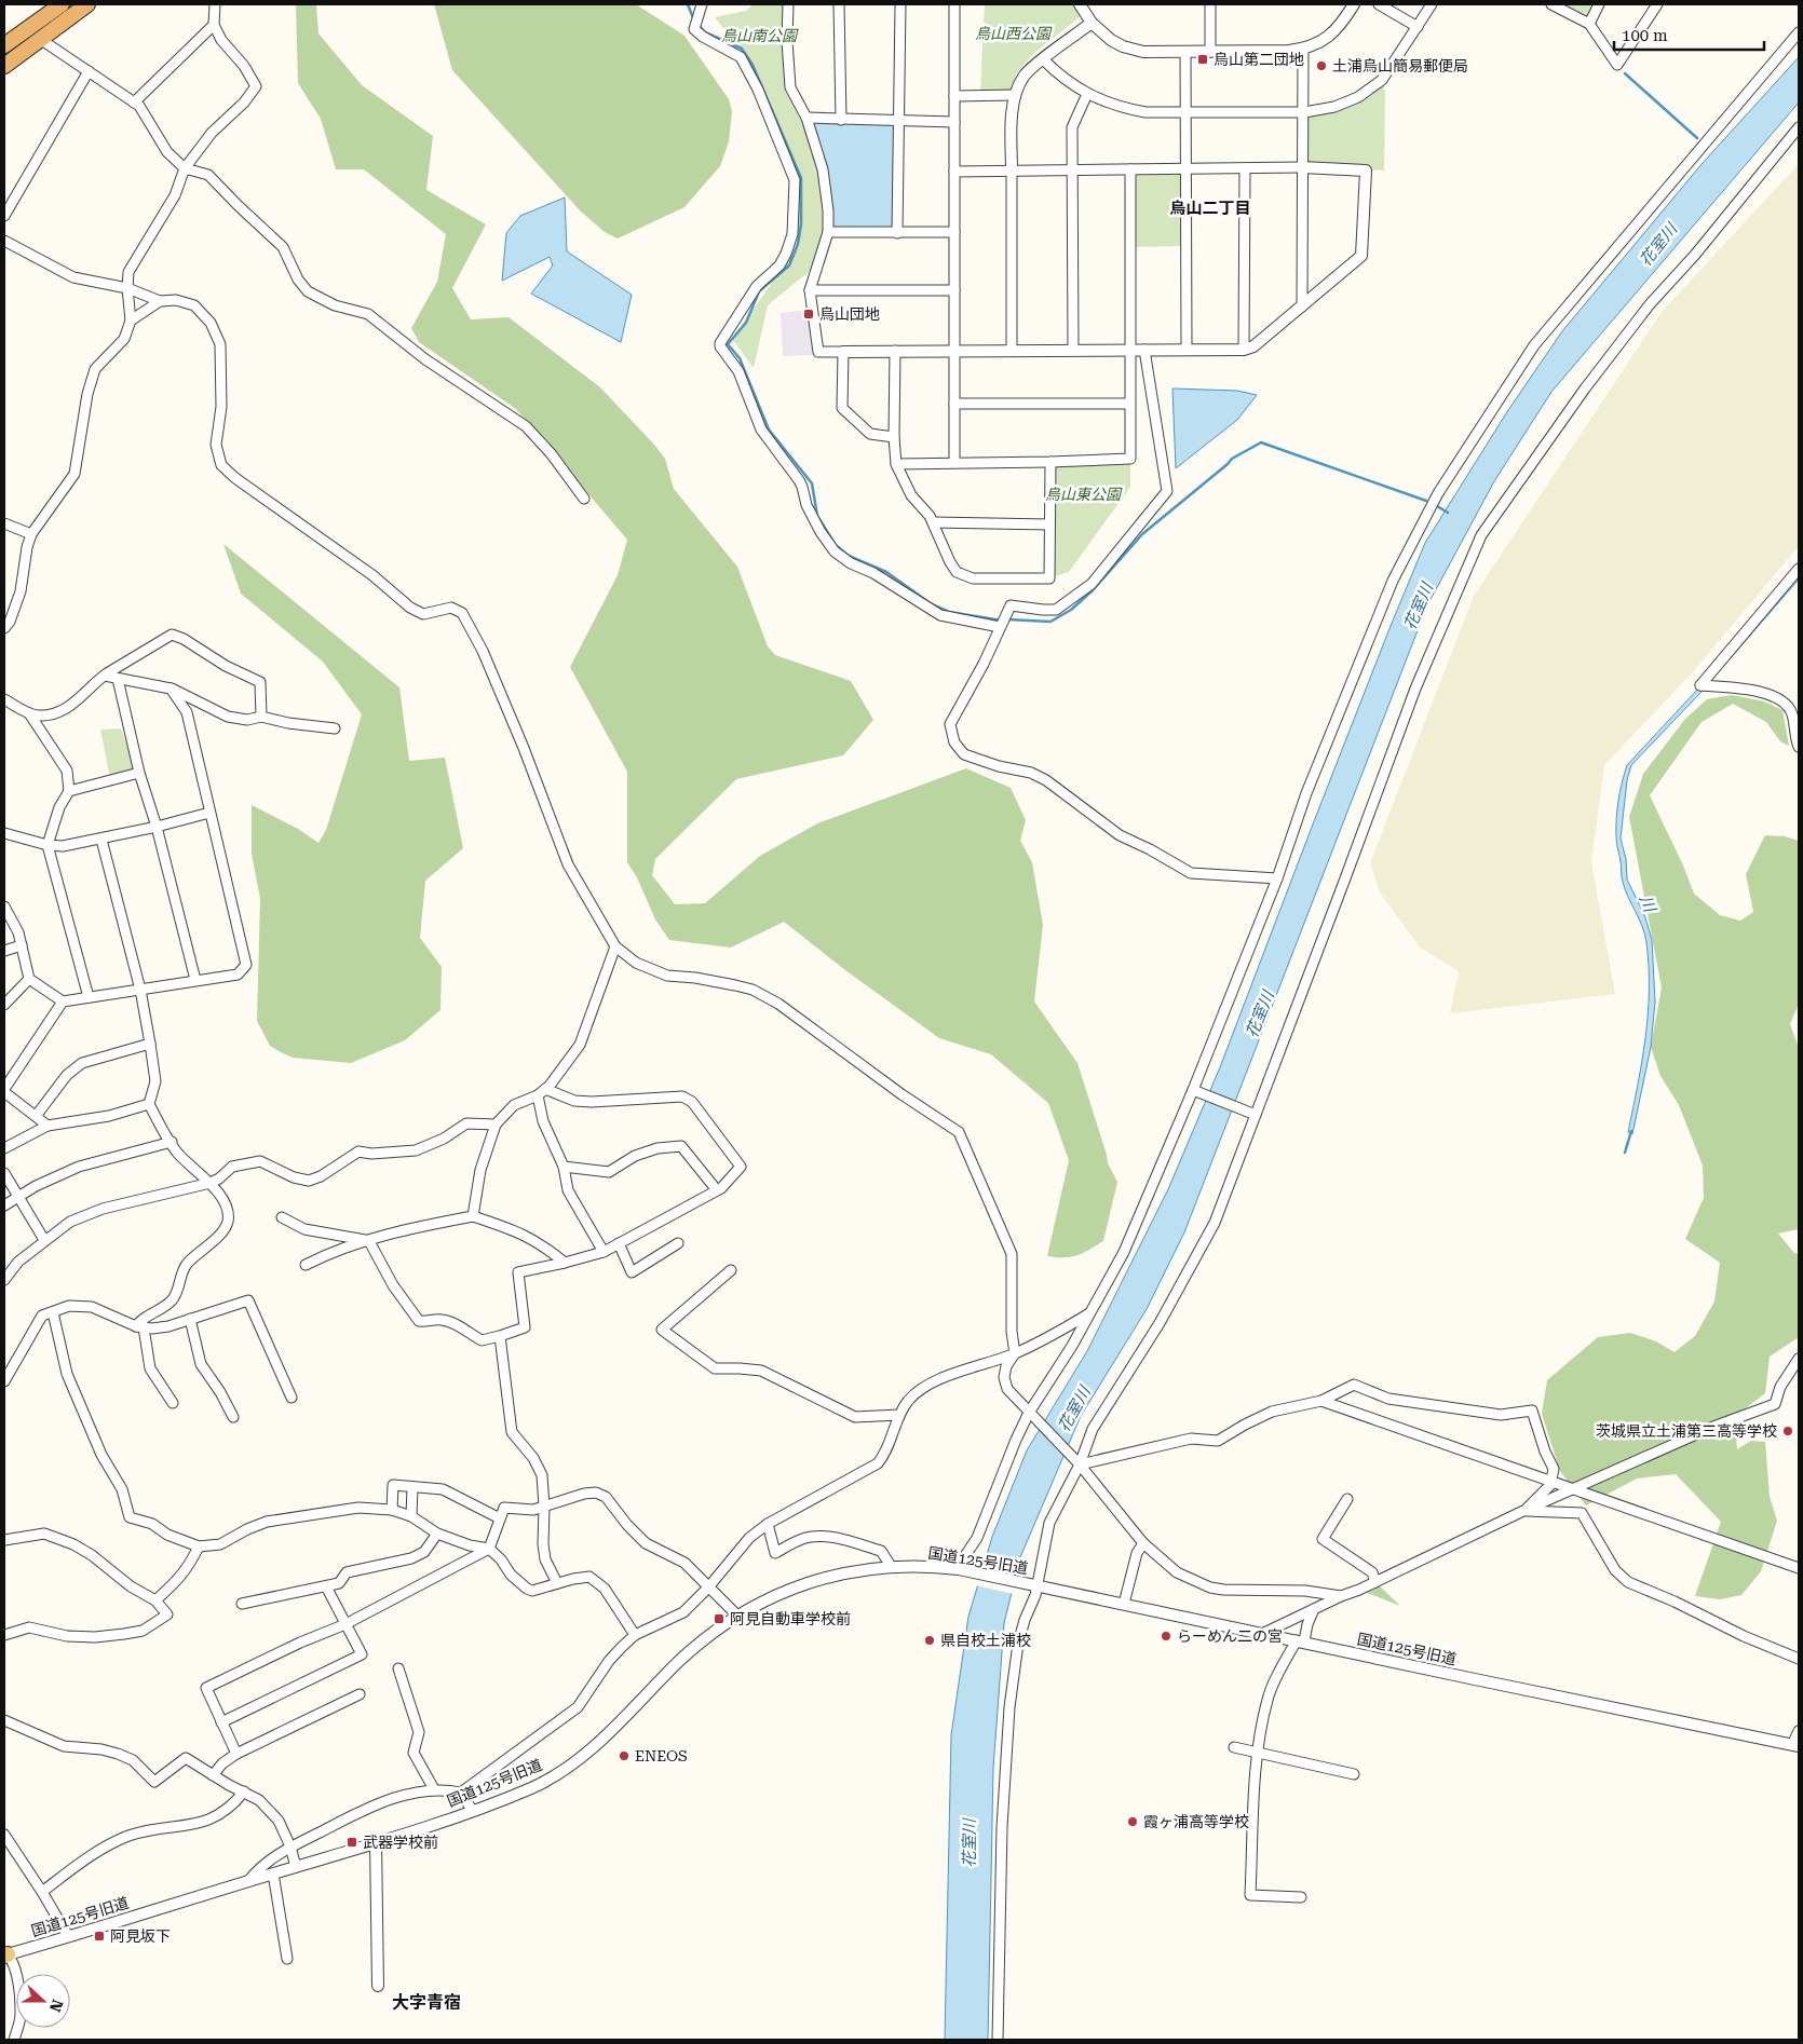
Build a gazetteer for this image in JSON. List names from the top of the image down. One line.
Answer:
{"streets":{"street":["国道125号旧道"]},"districts":["烏山二丁目","大字青宿"],"water":["花室川","川"],"parks":["烏山西公園","烏山南公園","烏山東公園"],"places":{"transit":["烏山第二団地","烏山団地","阿見自動車学校前","武器学校前","阿見坂下"],"other":["土浦烏山簡易郵便局","茨城県立土浦第三高等学校","らーめん二の宮","県自校土浦校","ENEOS","霞ヶ浦高等学校"]},"scale_bar":"100 m","north":"right"}
